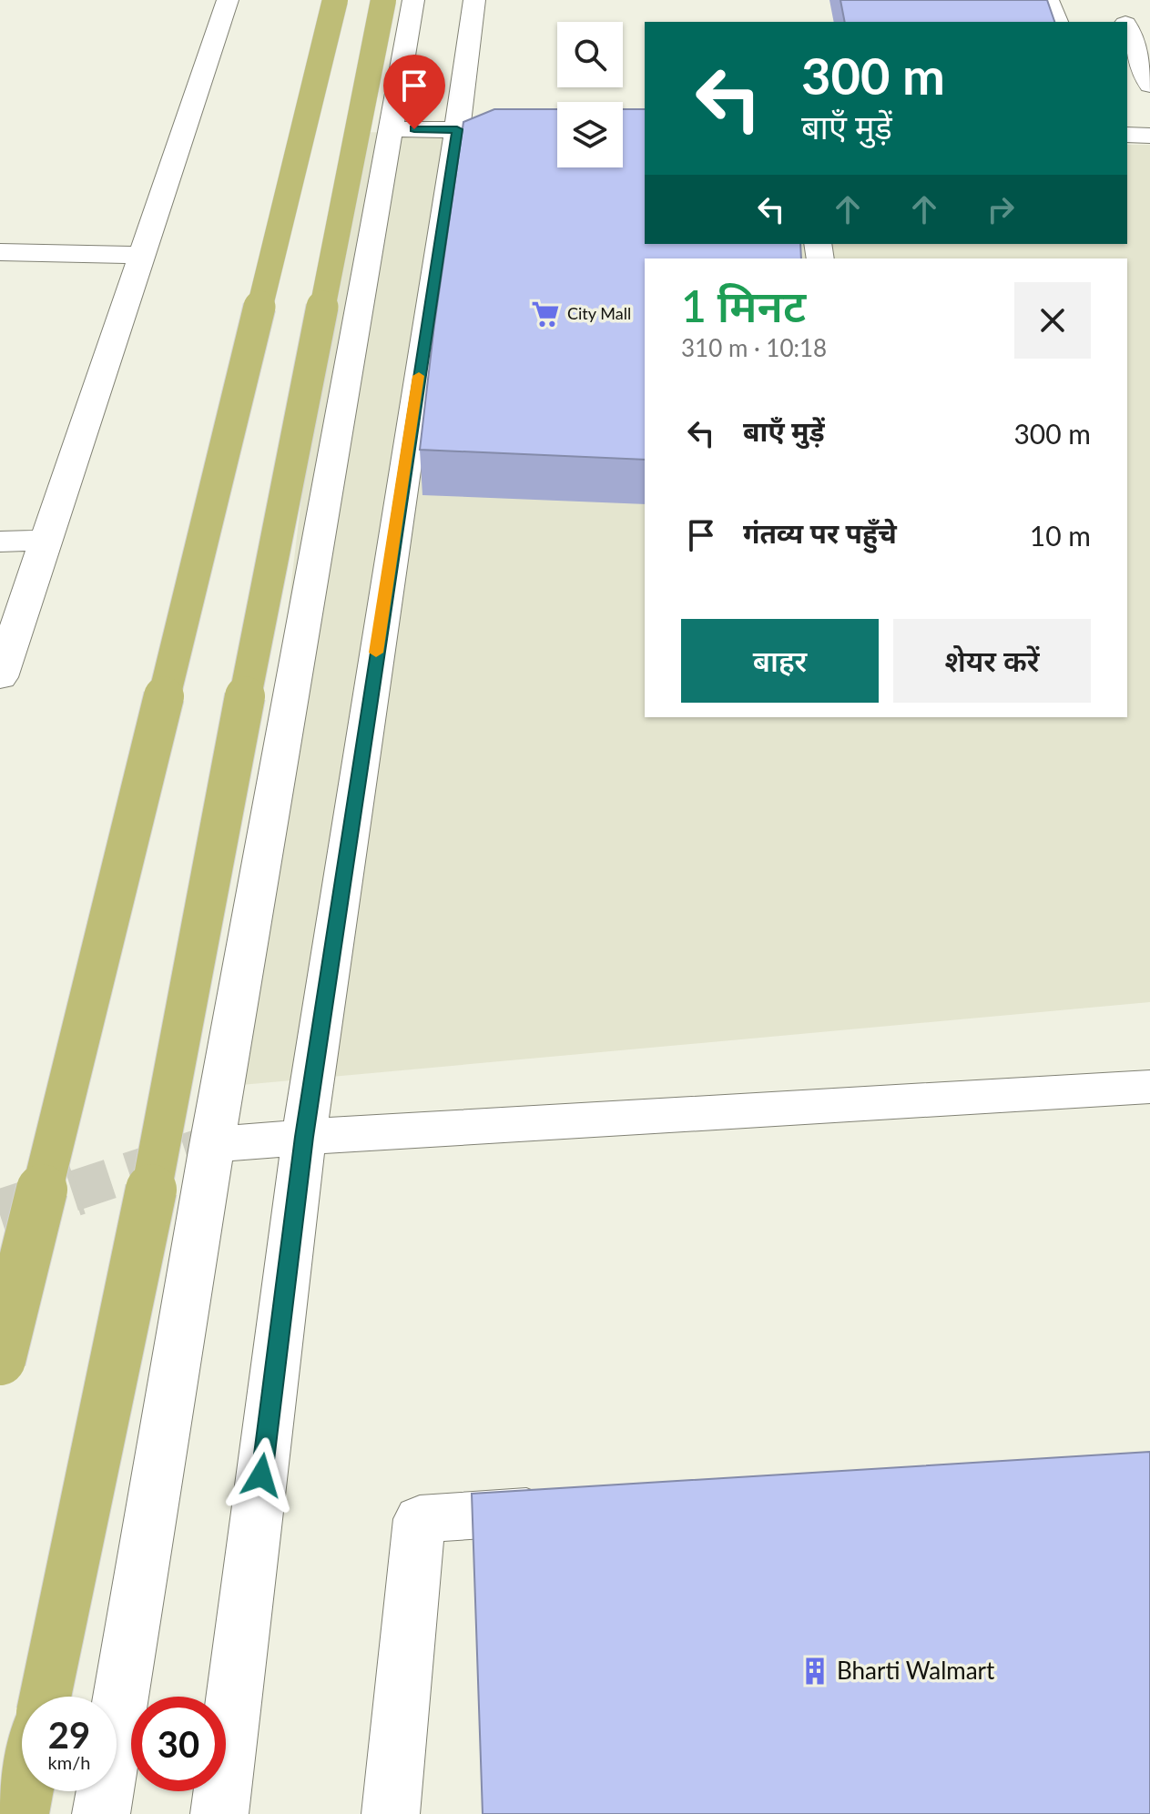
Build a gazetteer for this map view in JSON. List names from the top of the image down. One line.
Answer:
{"places":{"supermarket":["City Mall"],"building":["Bharti Walmart"]},"page":{"turn":["300 m","बाएँ मुड़ें"],"heading":["1 मिनट","310 m · 10:18"],"list":[{"name":"बाएँ मुड़ें","value":"300 m"},{"name":"गंतव्य पर पहुँचे","value":"10 m"}],"buttons":["बाहर","शेयर करें"],"speed":"29 km/h","limit":"30"}}
